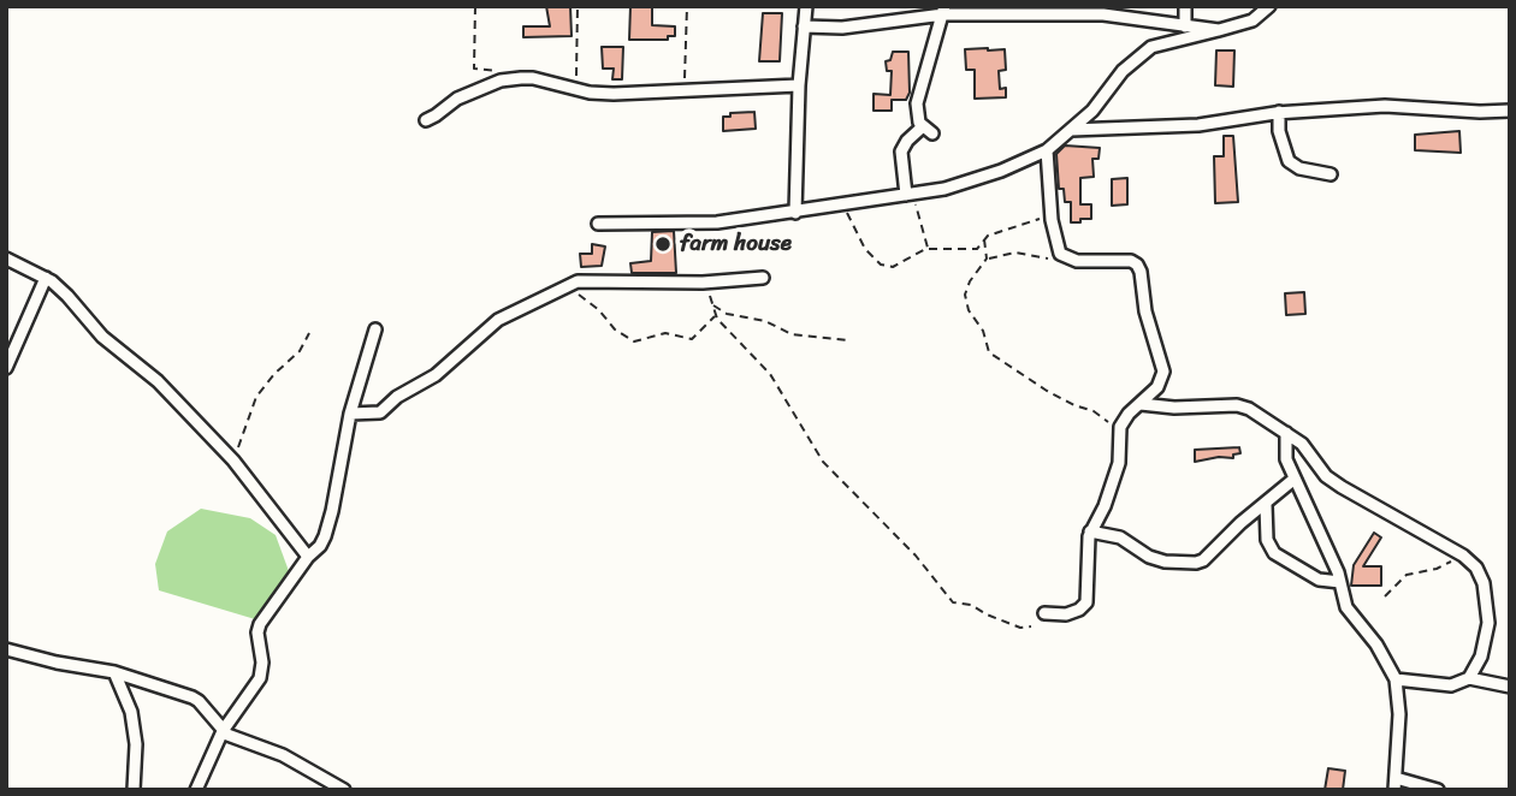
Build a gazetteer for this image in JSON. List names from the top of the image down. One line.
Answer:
{"places":["farm house"]}
